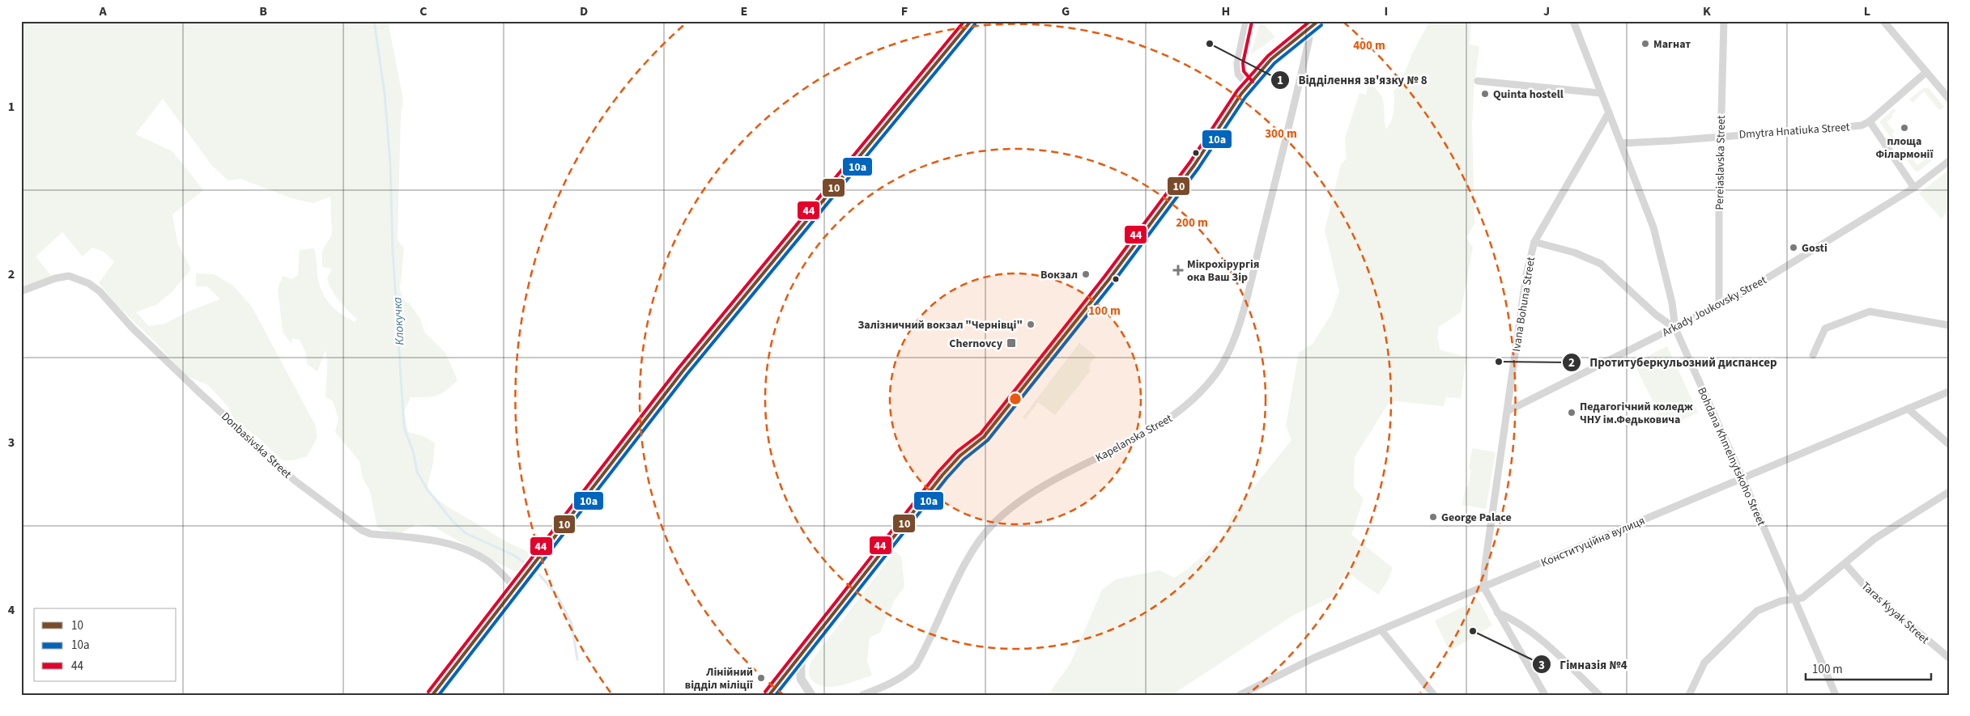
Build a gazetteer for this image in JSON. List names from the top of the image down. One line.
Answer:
{"streets":{"street":["Dmytra Hnatiuka Street","Pereiaslavska Street","Ivana Bohuna Street","Arkady Joukovsky Street","Kapelanska Street","Donbasivska Street","Bohdana Khmelnytskoho Street","Конституційна вулиця","Taras Kyyak Street"]},"crossings":[["Dmytra Hnatiuka Street","Pereiaslavska Street"],["Dmytra Hnatiuka Street","Bohdana Khmelnytskoho Street"],["Pereiaslavska Street","Arkady Joukovsky Street"],["Ivana Bohuna Street","Arkady Joukovsky Street"],["Ivana Bohuna Street","Bohdana Khmelnytskoho Street"],["Ivana Bohuna Street","Конституційна вулиця"],["Arkady Joukovsky Street","Bohdana Khmelnytskoho Street"],["Bohdana Khmelnytskoho Street","Конституційна вулиця"]],"water":["Клокучка"],"places":{"other":["Відділення зв'язку № 8","Магнат","Quinta hostell","площа Філармонії","Gosti","Вокзал","Залізничний вокзал \"Чернівці\"","Протитуберкульозний диспансер","Педагогічний коледж ЧНУ ім.Федьковича","George Palace","Гімназія №4","Лінійний відділ міліції"],"health":["Мікрохірургія ока Ваш Зір"],"transit":["Chernovcy"]},"lines":["transit line 10","transit line 44","transit line 10а"],"legend":["10","10а","44"],"scale_bar":"100 m","grid":{"columns":["A","B","C","D","E","F","G","H","I","J","K","L"],"rows":["1","2","3","4"]},"rings":["400 m","300 m","200 m","100 m"]}
